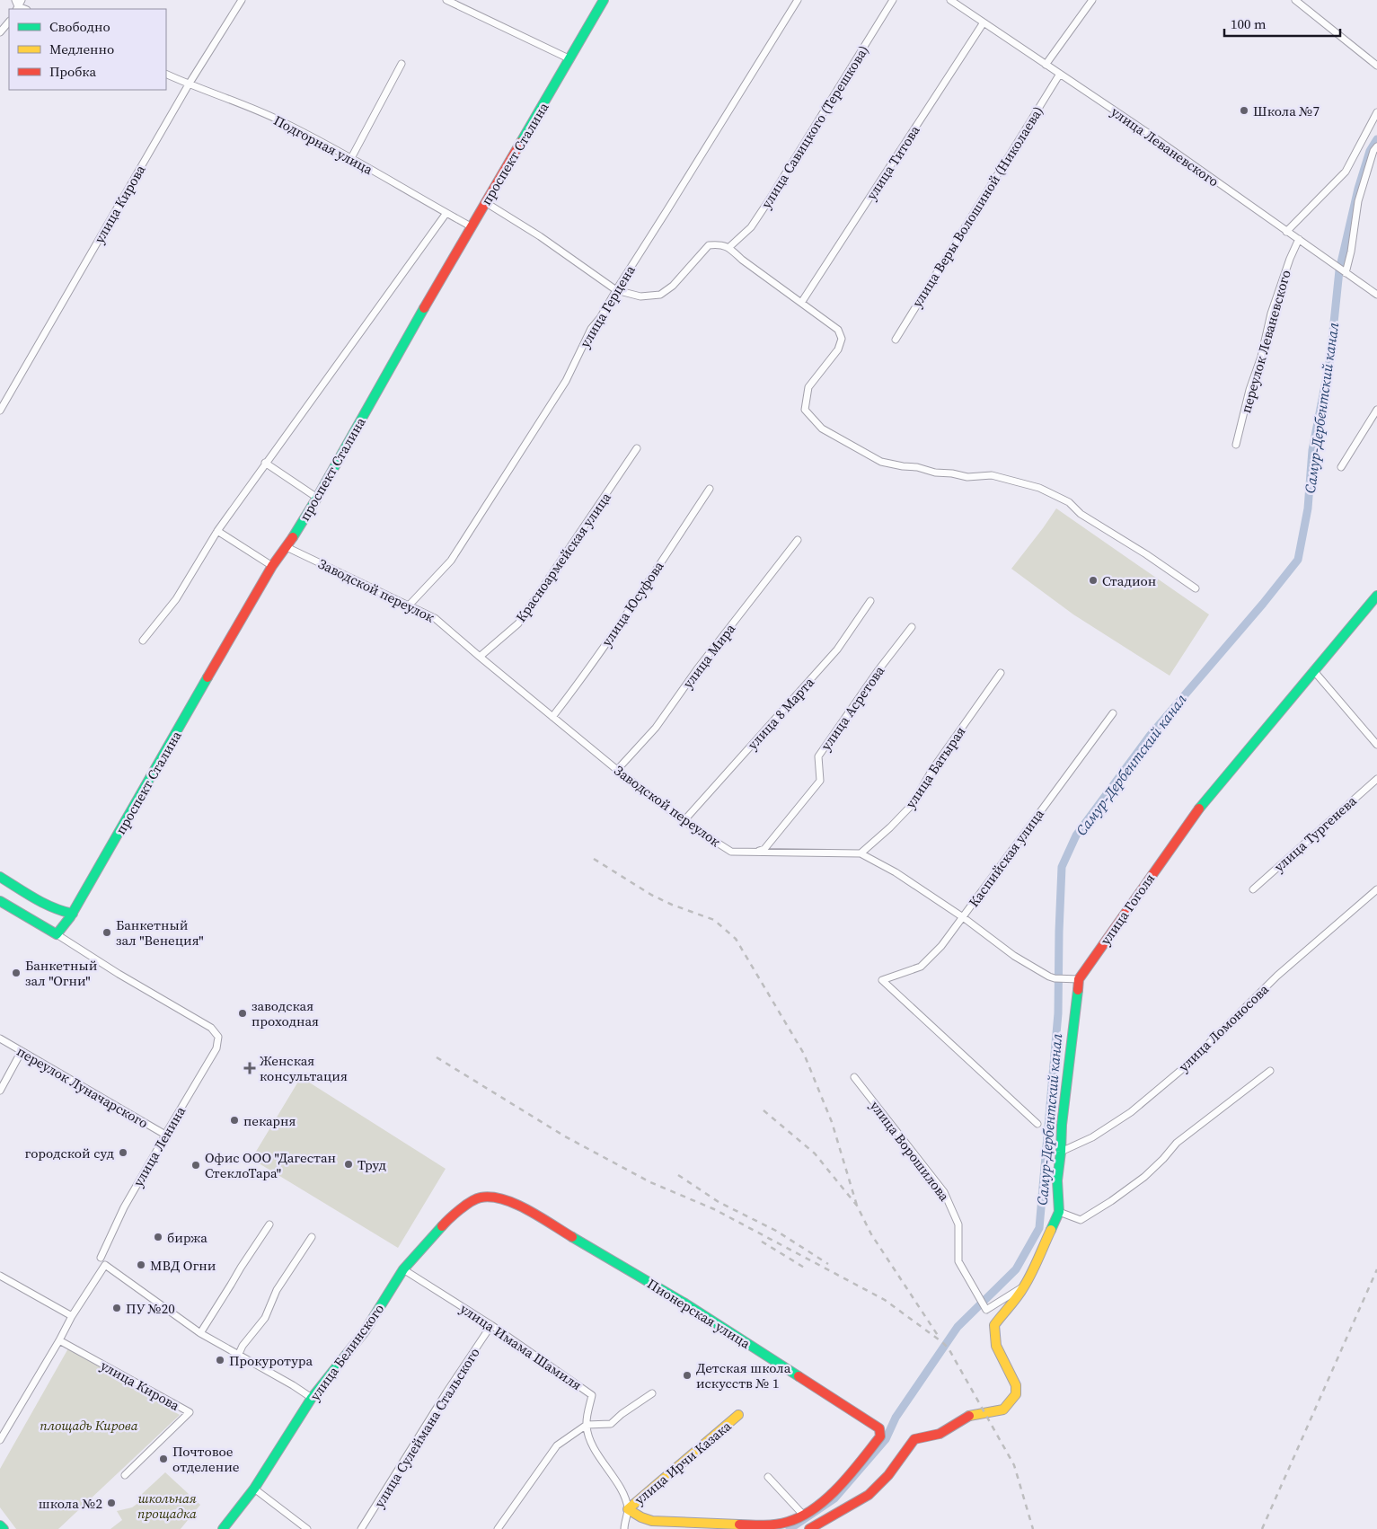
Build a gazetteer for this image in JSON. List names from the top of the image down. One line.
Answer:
{"streets":{"street":["улица Савицкого (Терешкова)","Подгорная улица","улица Леваневского","проспект Сталина","улица Титова","улица Кирова","улица Веры Волошиной (Николаева)","улица Герцена","переулок Леваневского","Красноармейская улица","Заводской переулок","улица Юсуфова","улица Мира","улица Асретова","улица 8 Марта","улица Батырая","улица Тургенева","Каспийская улица","улица Гоголя","улица Ломоносова","переулок Луначарского","улица Ленина","улица Ворошилова","Пионерская улица","улица Имама Шамиля","улица Белинского","улица Сулеймана Стальского","улица Ирчи Казака"]},"crossings":[["Подгорная улица","проспект Сталина"],["Подгорная улица","улица Кирова"],["улица Леваневского","улица Титова"],["улица Леваневского","улица Веры Волошиной (Николаева)"],["улица Леваневского","переулок Леваневского"],["проспект Сталина","Заводской переулок"],["проспект Сталина","улица Ленина"],["улица Герцена","Заводской переулок"],["Красноармейская улица","Заводской переулок"],["Заводской переулок","улица Юсуфова"],["Заводской переулок","улица Мира"],["Заводской переулок","улица Асретова"],["Заводской переулок","улица 8 Марта"],["Заводской переулок","улица Батырая"],["Заводской переулок","Каспийская улица"],["Заводской переулок","улица Гоголя"],["улица Гоголя","улица Ломоносова"],["улица Гоголя","улица Ворошилова"],["переулок Луначарского","улица Ленина"],["Пионерская улица","улица Белинского"],["улица Имама Шамиля","улица Белинского"],["улица Имама Шамиля","улица Сулеймана Стальского"]],"water":["Самур-Дербентский канал"],"parks":["площадь Кирова","школьная прощадка"],"places":{"other":["Школа №7","Стадион","Банкетный зал \"Венеция\"","Банкетный зал \"Огни\"","заводская проходная","пекарня","городской суд","Труд","Офис ООО \"Дагестан СтеклоТара\"","биржа","МВД Огни","ПУ №20","Прокуротура","Детская школа искусств № 1","Почтовое отделение","школа №2"],"health":["Женская консультация"]},"legend":["Свободно","Медленно","Пробка"],"scale_bar":"100 m"}
